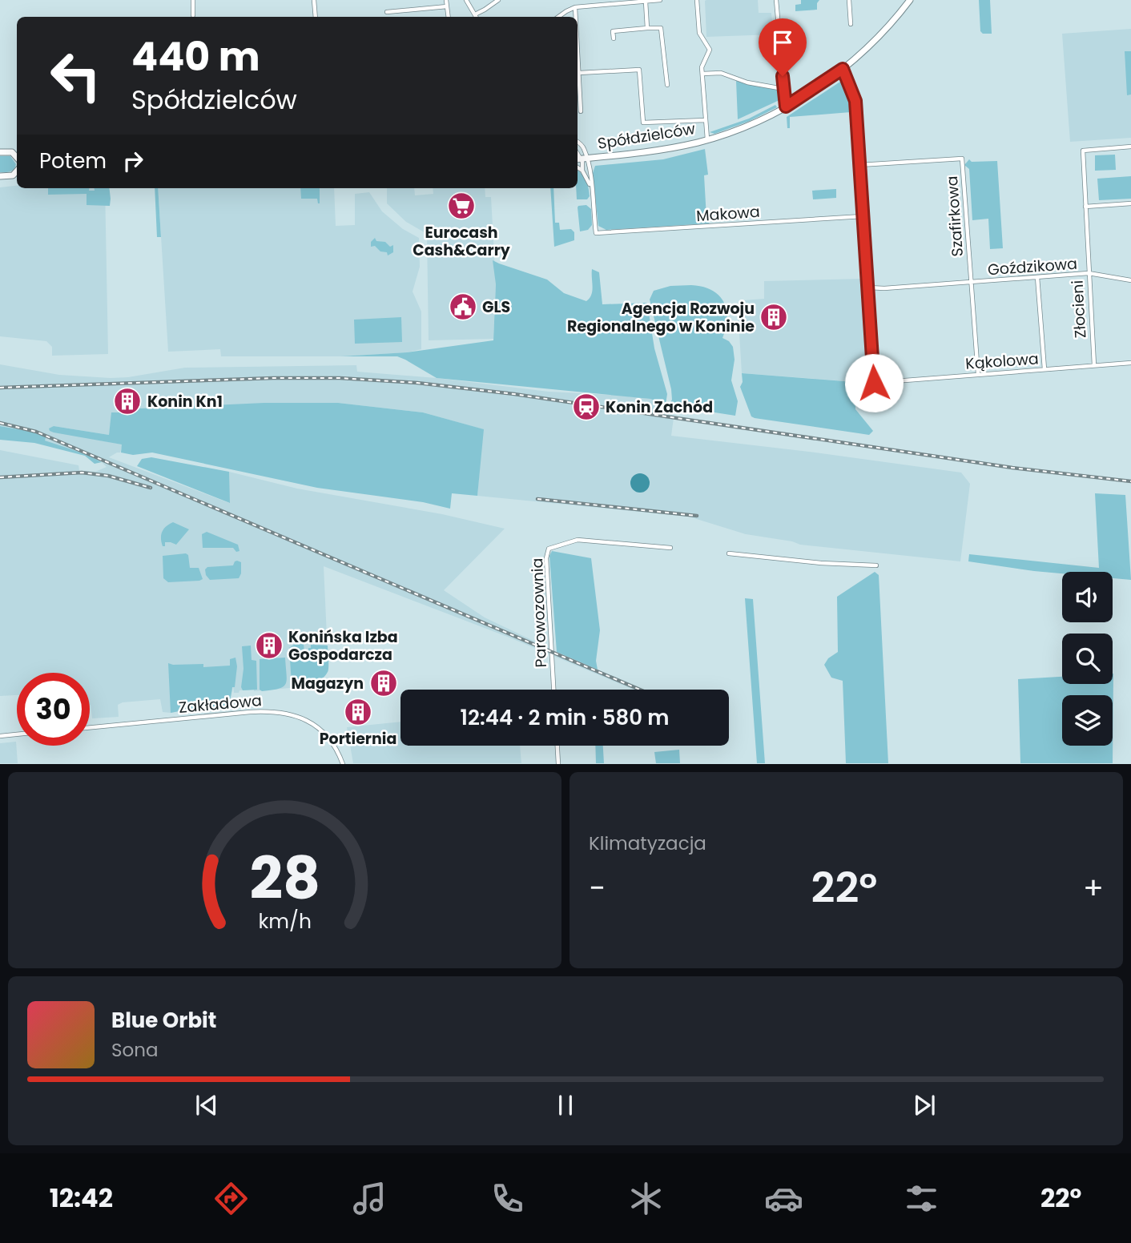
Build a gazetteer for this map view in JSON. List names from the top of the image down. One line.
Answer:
{"streets":{"street":["Spółdzielców","Makowa","Szafirkowa","Goździkowa","Złocieni","Kąkolowa","Parowozownia","Zakładowa"]},"crossings":[["Szafirkowa","Goździkowa"],["Szafirkowa","Kąkolowa"],["Goździkowa","Złocieni"],["Goździkowa","Kąkolowa"],["Złocieni","Kąkolowa"]],"places":{"supermarket":["Eurocash Cash&Carry"],"public building":["GLS"],"building":["Agencja Rozwoju Regionalnego w Koninie","Konin Kn1","Konińska Izba Gospodarcza","Magazyn","Portiernia"],"station":["Konin Zachód"]},"page":{"turn":["440 m","Spółdzielców"],"then":"Potem","limit":"30","trip":"12:44 · 2 min · 580 m","tile":"Klimatyzacja","heat":["−","22°","+"],"song":["Blue Orbit","Sona"],"tabs":["12:42","22°"],"gauge":["28","km/h"]}}
